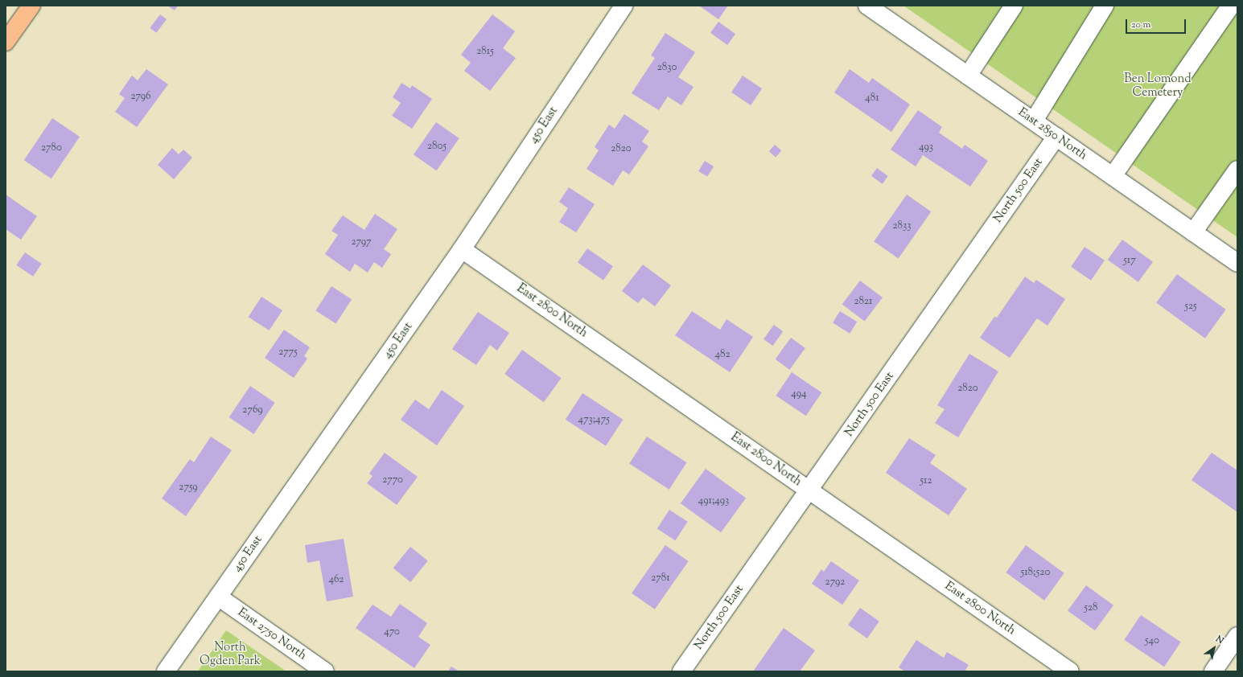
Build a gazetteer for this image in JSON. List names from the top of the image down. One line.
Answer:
{"streets":{"street":["450 East","East 2850 North","North 500 East","East 2800 North","East 2750 North"]},"crossings":[["450 East","East 2800 North"],["450 East","East 2750 North"],["East 2850 North","North 500 East"],["North 500 East","East 2800 North"]],"parks":["Ben Lomond Cemetery","North Ogden Park"],"house_numbers":["2815","2830","2796","481","2805","493","2780","2820","2833","2797","517","2821","525","2775","482","2820","494","2769","473;475","2770","512","2759","491;493","518;520","2781","462","2792","528","470","540"],"scale_bar":"20 m","north":"top right"}
